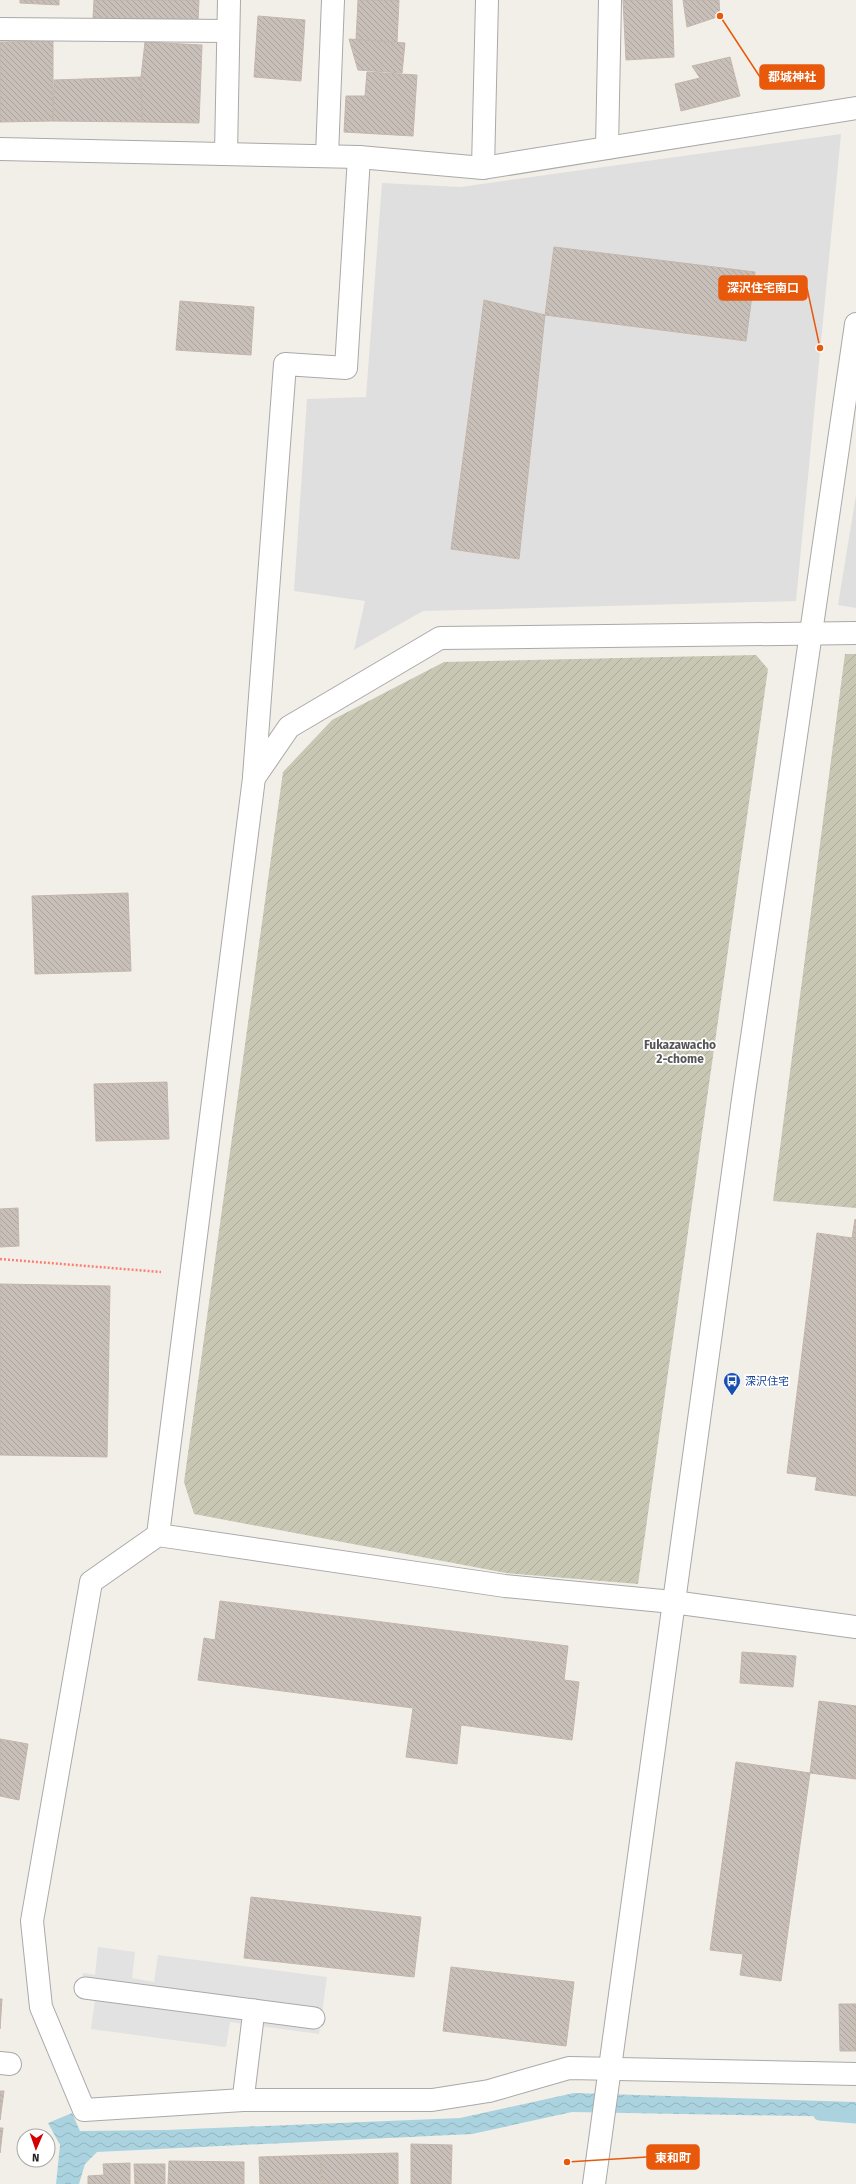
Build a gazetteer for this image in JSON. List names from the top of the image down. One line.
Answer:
{"districts":["Fukazawacho 2-chome"],"places":{"other":["都城神社","深沢住宅南口","東和町"],"bus stop":["深沢住宅"]},"north":"bottom"}
